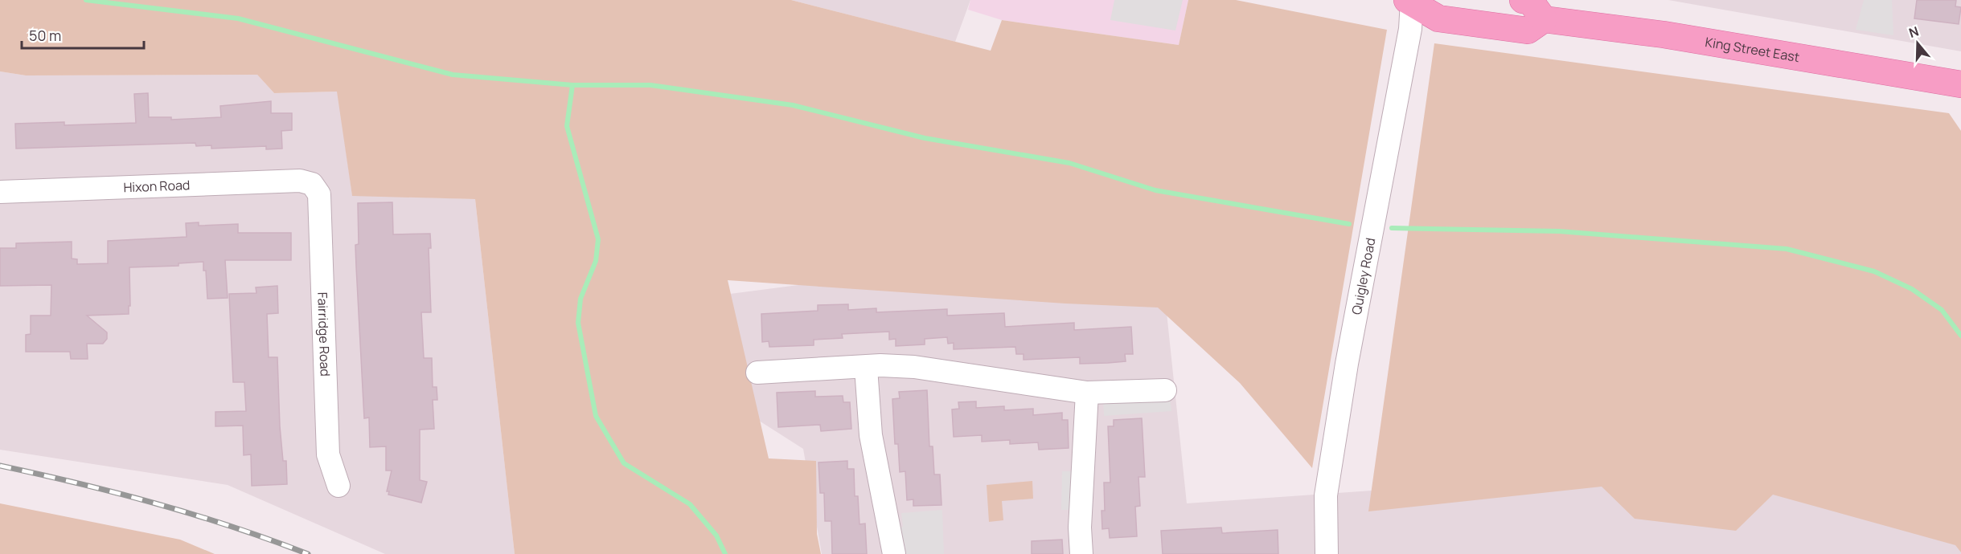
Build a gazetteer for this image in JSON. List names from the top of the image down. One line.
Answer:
{"streets":{"main road":["King Street East"],"street":["Hixon Road","Quigley Road","Fairridge Road"]},"crossings":[["Hixon Road","Fairridge Road"]],"scale_bar":"50 m","north":"top"}
